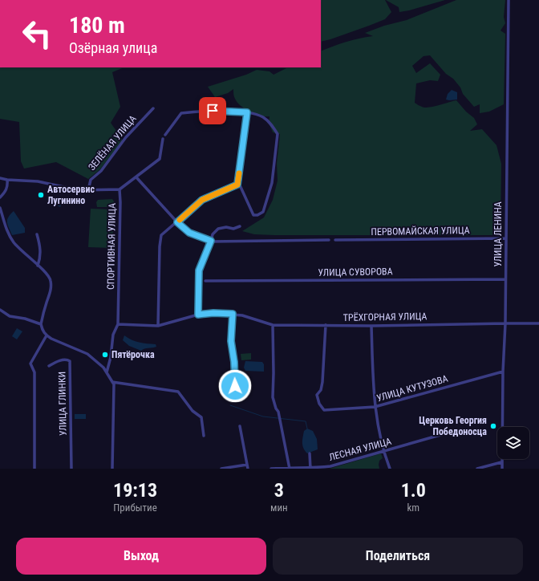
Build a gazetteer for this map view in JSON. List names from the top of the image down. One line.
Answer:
{"streets":{"street":["ЗЕЛЁНАЯ УЛИЦА","ПЕРВОМАЙСКАЯ УЛИЦА","УЛИЦА ЛЕНИНА","СПОРТИВНАЯ УЛИЦА","УЛИЦА СУВОРОВА","ТРЁХГОРНАЯ УЛИЦА","УЛИЦА КУТУЗОВА","УЛИЦА ГЛИНКИ","ЛЕСНАЯ УЛИЦА"]},"crossings":[["ПЕРВОМАЙСКАЯ УЛИЦА","УЛИЦА ЛЕНИНА"],["УЛИЦА ЛЕНИНА","УЛИЦА СУВОРОВА"],["УЛИЦА ЛЕНИНА","ТРЁХГОРНАЯ УЛИЦА"],["УЛИЦА ЛЕНИНА","УЛИЦА КУТУЗОВА"],["СПОРТИВНАЯ УЛИЦА","ТРЁХГОРНАЯ УЛИЦА"],["ТРЁХГОРНАЯ УЛИЦА","УЛИЦА КУТУЗОВА"]],"places":["Автосервис Лугинино","Пятёрочка","Церковь Георгия Победоносца"],"page":{"turn":["180 m","Озёрная улица"],"eta":["19:13","Прибытие","3","мин","1.0","km"],"buttons":["Выход","Поделиться"]}}
